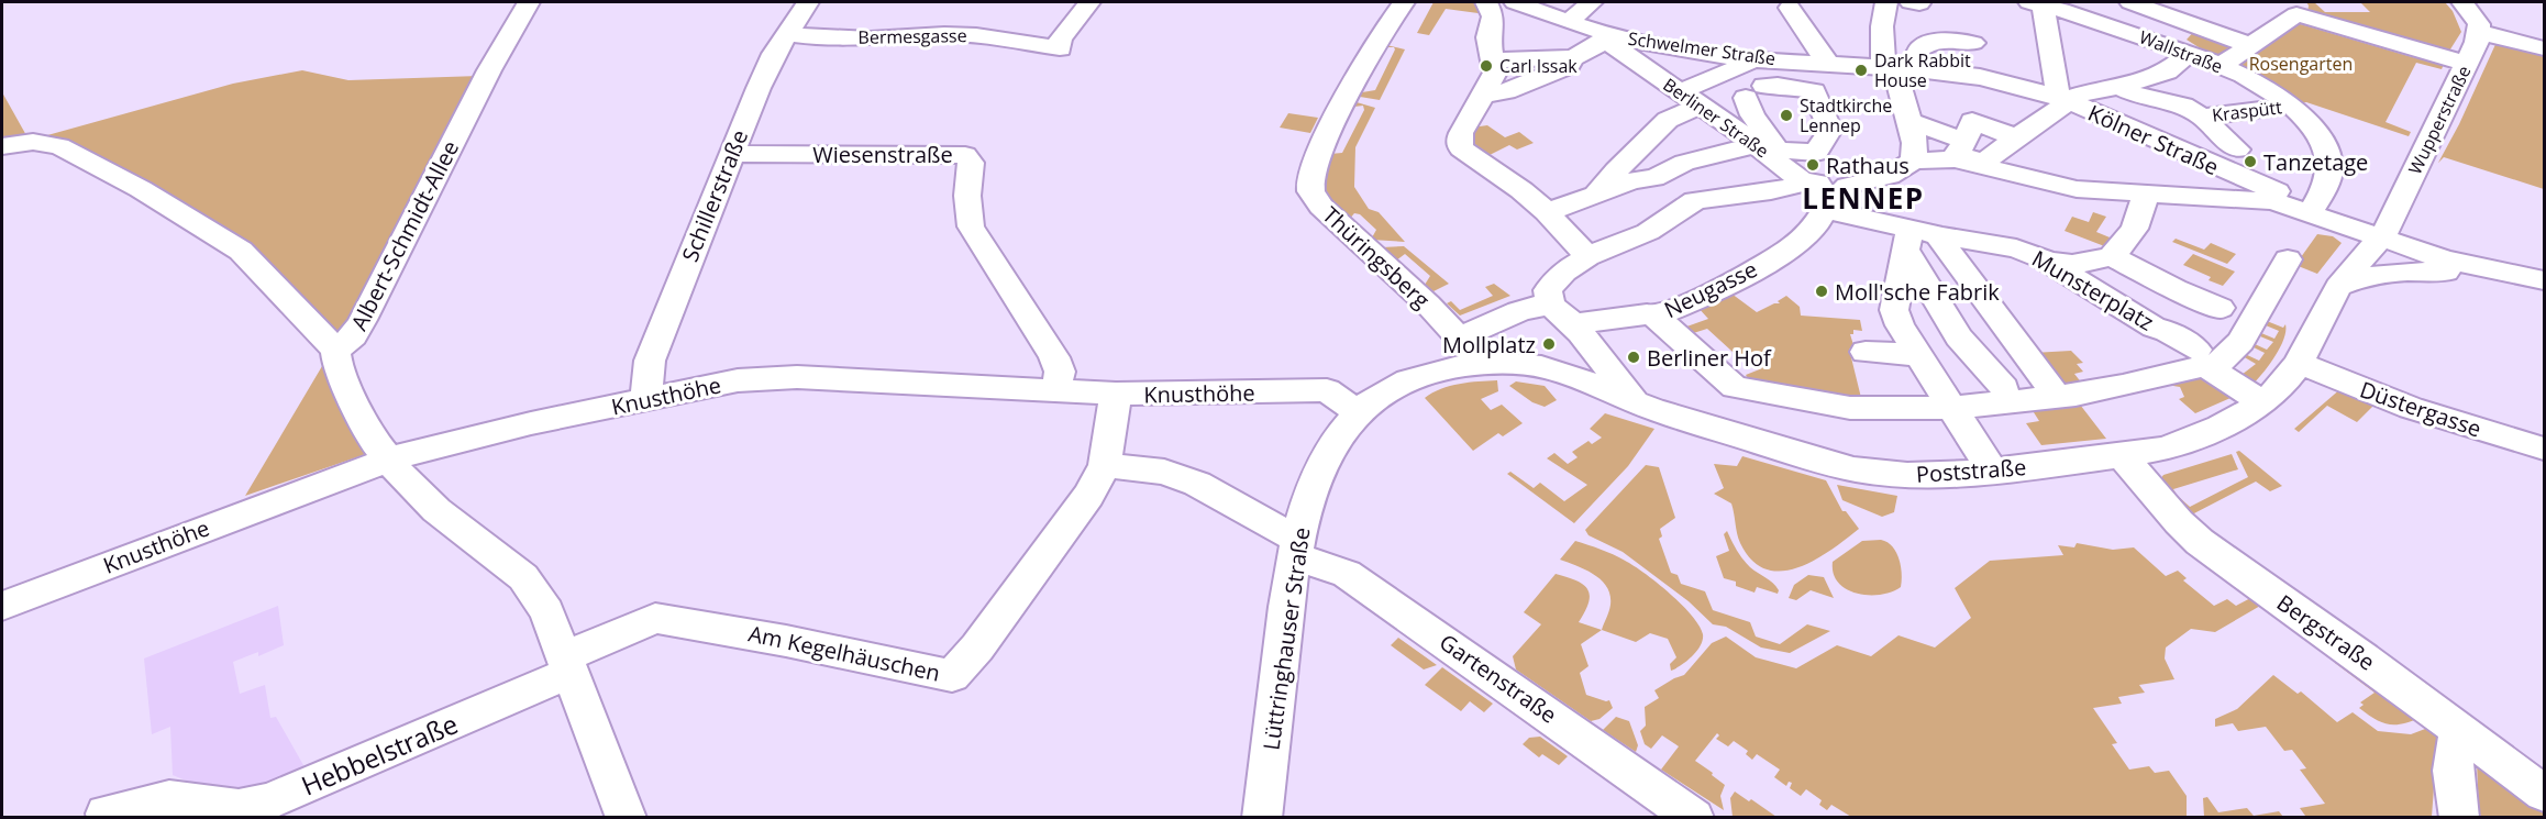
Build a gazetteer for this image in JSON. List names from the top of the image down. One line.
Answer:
{"streets":{"street":["Bermesgasse","Schwelmer Straße","Wallstraße","Kraspütt","Berliner Straße","Wupperstraße","Kölner Straße","Wiesenstraße","Schillerstraße","Albert-Schmidt-Allee","Thüringsberg","Neugasse","Munsterplatz","Knusthöhe","Düstergasse","Poststraße","Bergstraße","Lüttringhauser Straße","Am Kegelhäuschen","Gartenstraße","Hebbelstraße"]},"crossings":[["Bermesgasse","Schillerstraße"],["Schwelmer Straße","Berliner Straße"],["Schwelmer Straße","Kölner Straße"],["Wallstraße","Kraspütt"],["Wallstraße","Kölner Straße"],["Kraspütt","Kölner Straße"],["Berliner Straße","Neugasse"],["Berliner Straße","Munsterplatz"],["Wupperstraße","Kölner Straße"],["Wupperstraße","Poststraße"],["Kölner Straße","Poststraße"],["Wiesenstraße","Schillerstraße"],["Wiesenstraße","Knusthöhe"],["Schillerstraße","Knusthöhe"],["Albert-Schmidt-Allee","Knusthöhe"],["Albert-Schmidt-Allee","Am Kegelhäuschen"],["Albert-Schmidt-Allee","Hebbelstraße"],["Thüringsberg","Poststraße"],["Thüringsberg","Lüttringhauser Straße"],["Neugasse","Munsterplatz"],["Knusthöhe","Lüttringhauser Straße"],["Düstergasse","Poststraße"],["Poststraße","Bergstraße"],["Poststraße","Lüttringhauser Straße"],["Lüttringhauser Straße","Gartenstraße"],["Am Kegelhäuschen","Gartenstraße"],["Am Kegelhäuschen","Hebbelstraße"]],"districts":["LENNEP"],"parks":["Rosengarten"],"places":["Carl Issak","Dark Rabbit House","Stadtkirche Lennep","Tanzetage","Rathaus","Moll'sche Fabrik","Mollplatz","Berliner Hof"]}
